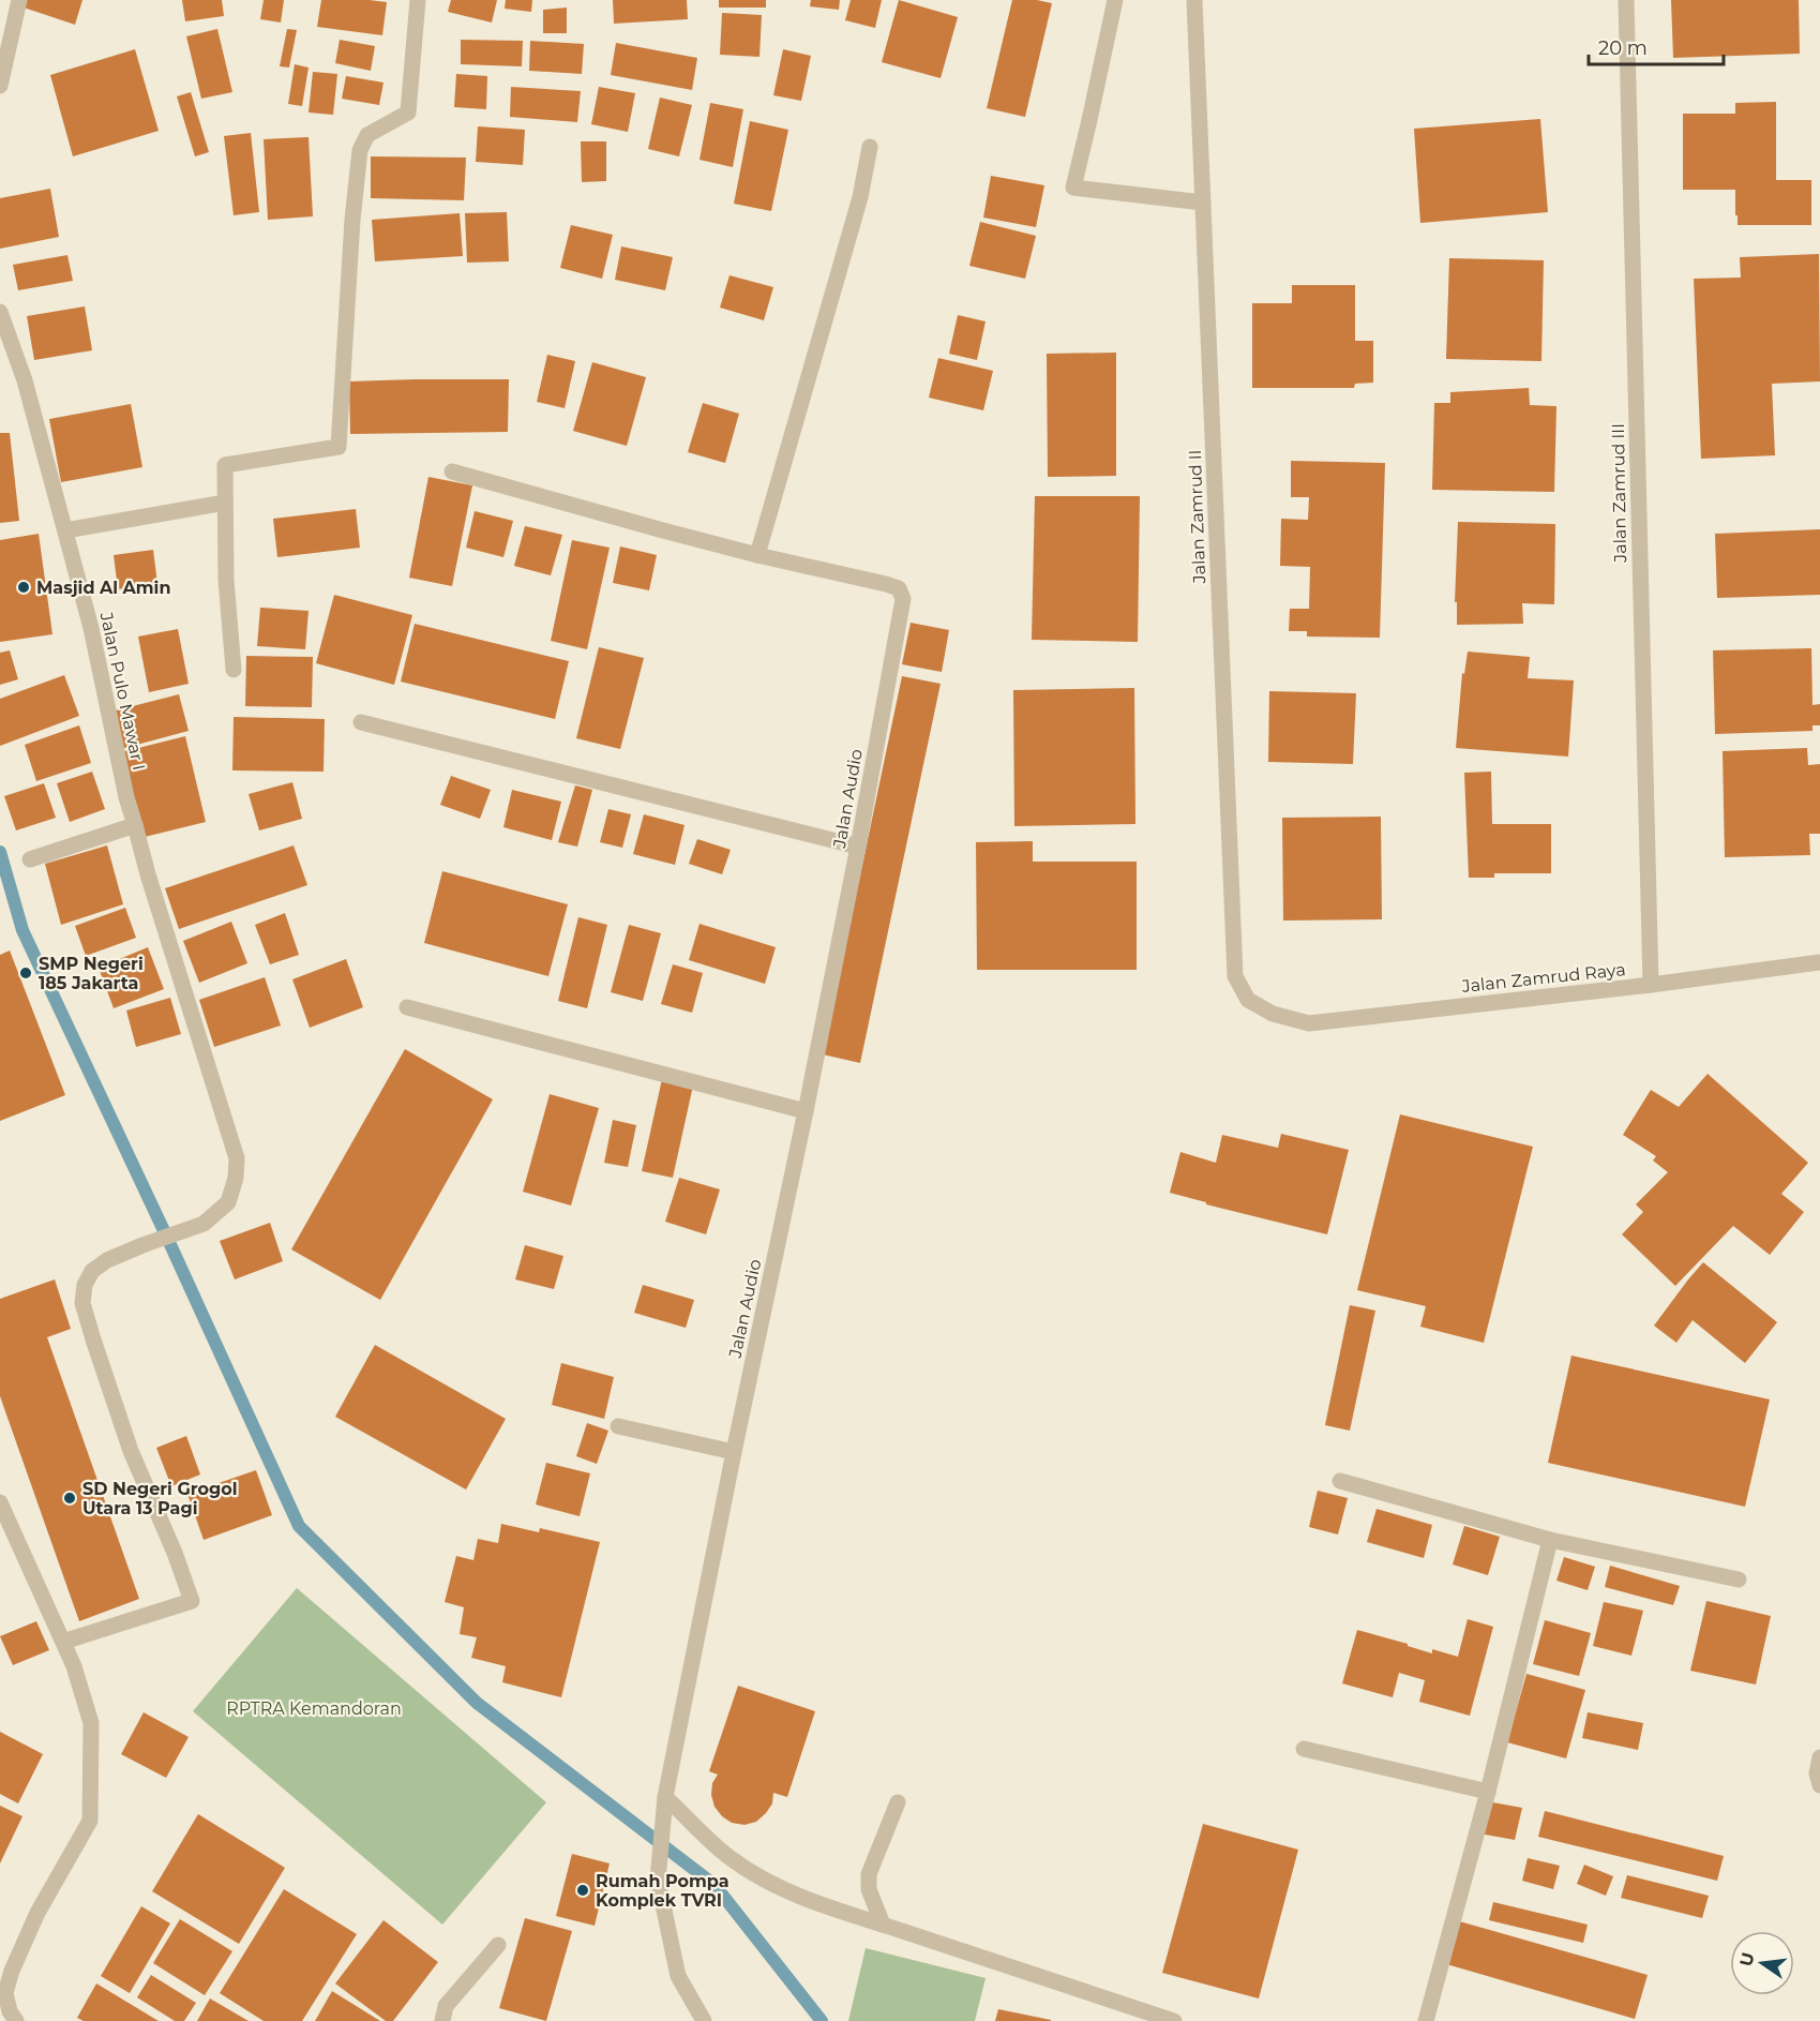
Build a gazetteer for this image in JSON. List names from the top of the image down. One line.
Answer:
{"streets":{"street":["Jalan Zamrud III","Jalan Zamrud II","Jalan Pulo Mawar I","Jalan Audio","Jalan Zamrud Raya"]},"crossings":[["Jalan Zamrud III","Jalan Zamrud Raya"],["Jalan Zamrud II","Jalan Zamrud Raya"]],"parks":["RPTRA Kemandoran"],"places":["Masjid Al Amin","SMP Negeri 185 Jakarta","SD Negeri Grogol Utara 13 Pagi","Rumah Pompa Komplek TVRI"],"scale_bar":"20 m","north":"left"}
